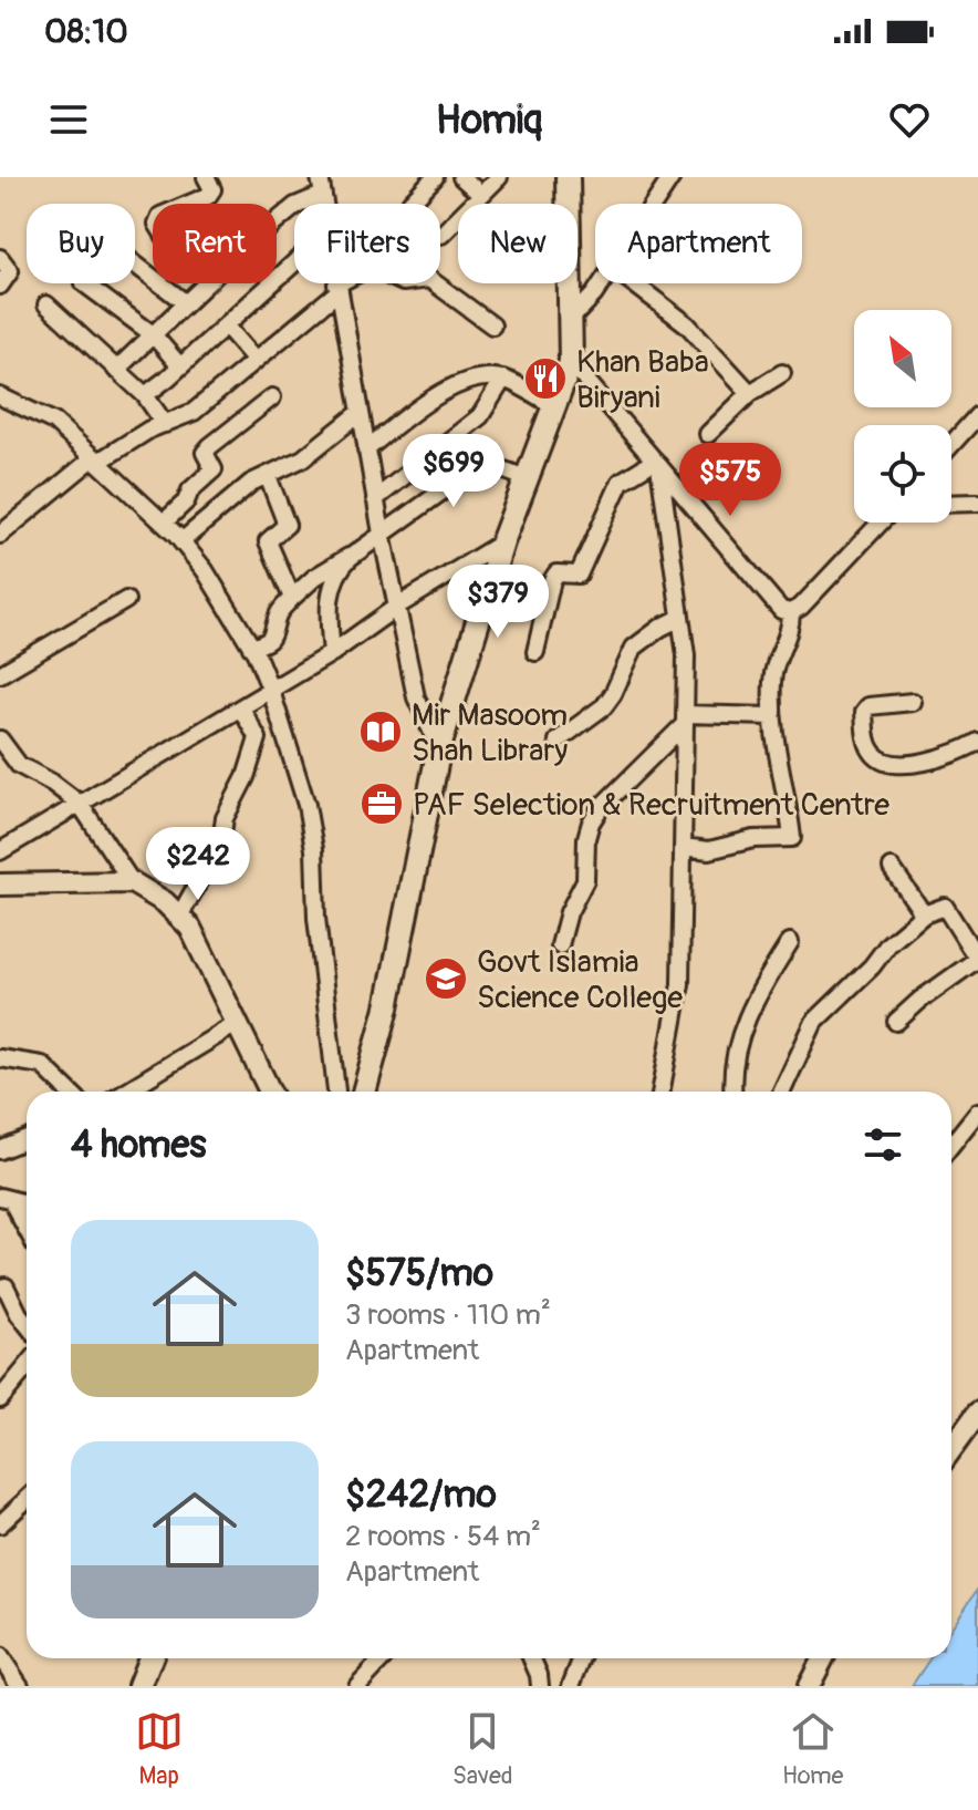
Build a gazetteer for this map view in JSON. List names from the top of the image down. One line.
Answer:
{"places":{"restaurant":["Khan Baba Biryani"],"library":["Mir Masoom Shah Library"],"office":["PAF Selection & Recruitment Centre"],"school or university":["Govt Islamia Science College"]},"north":"top left","page":{"status":"08:10","header":"Homiq","chip":["Buy","Rent","Filters","New","Apartment"],"price":["$699","$575","$379","$242"],"heading":"4 homes","list":[{"name":"$575/mo","note":"3 rooms · 110 m² · Apartment"},{"name":"$242/mo","note":"2 rooms · 54 m² · Apartment"}],"tabs":["Map","Saved","Home"]}}
